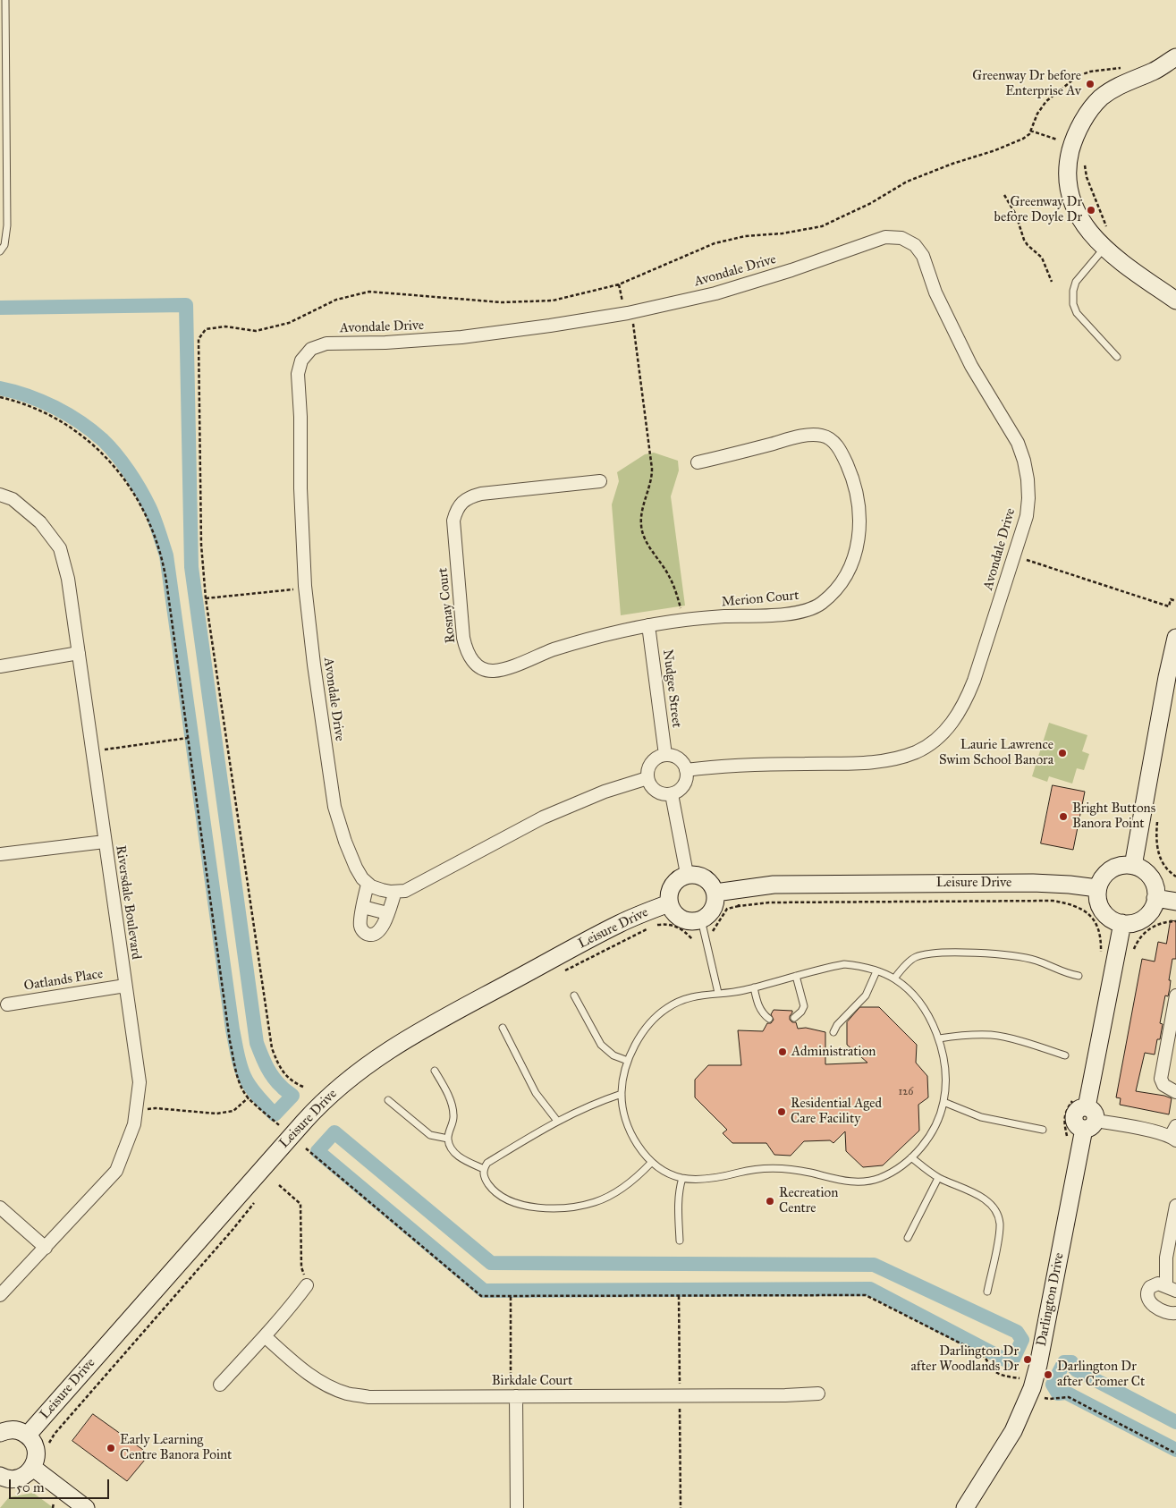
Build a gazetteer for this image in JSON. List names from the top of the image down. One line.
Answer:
{"streets":{"street":["Avondale Drive","Merion Court","Rosnay Court","Nudgee Street","Leisure Drive","Riversdale Boulevard","Oatlands Place","Darlington Drive","Birkdale Court"]},"crossings":[["Avondale Drive","Nudgee Street"],["Merion Court","Rosnay Court"],["Merion Court","Nudgee Street"],["Rosnay Court","Nudgee Street"],["Leisure Drive","Darlington Drive"],["Riversdale Boulevard","Oatlands Place"]],"places":["Greenway Dr before Enterprise Av","Greenway Dr before Doyle Dr","Laurie Lawrence Swim School Banora","Bright Buttons Banora Point","Administration","Residential Aged Care Facility","Recreation Centre","Darlington Dr after Woodlands Dr","Darlington Dr after Cromer Ct","Early Learning Centre Banora Point"],"house_numbers":["126"],"scale_bar":"50 m"}
